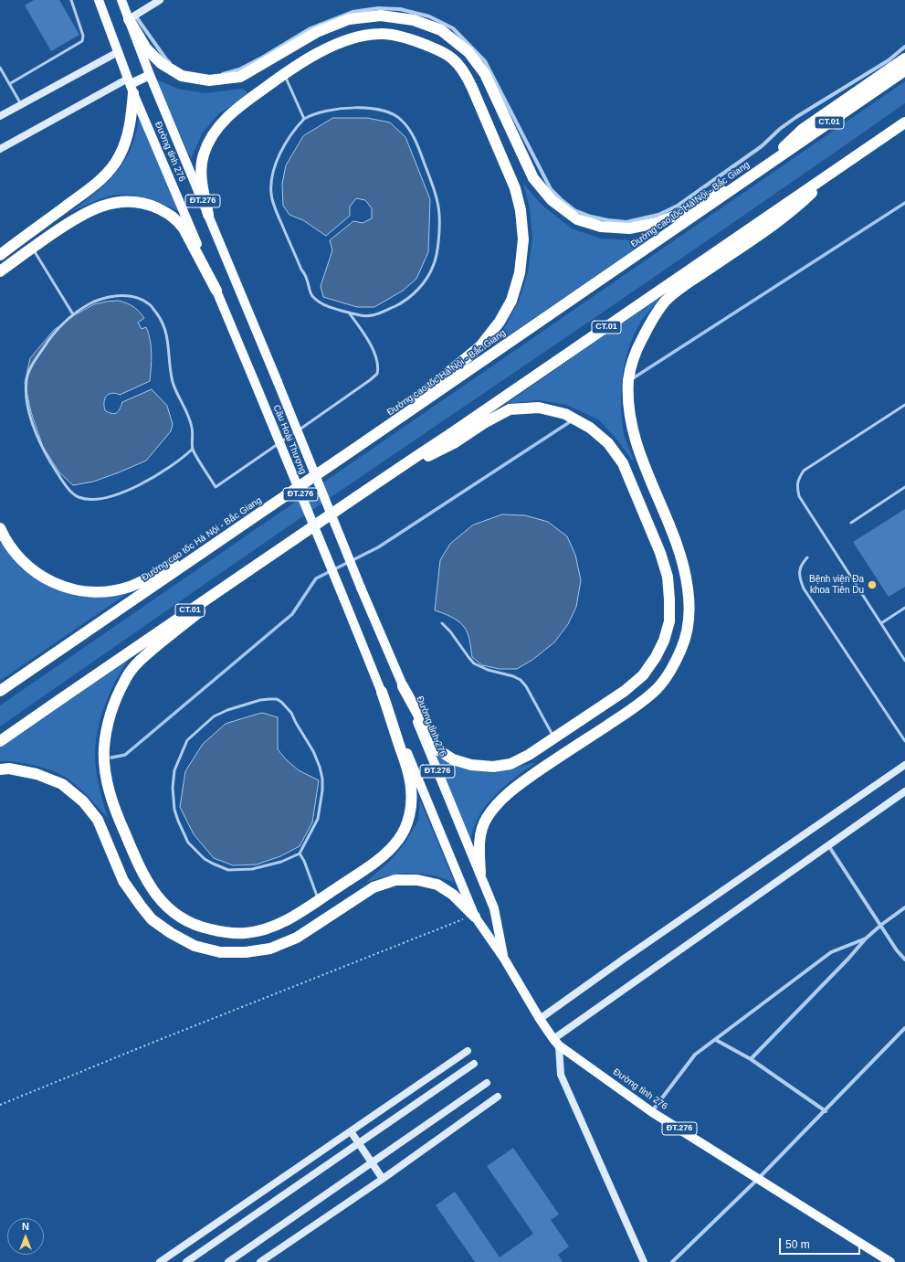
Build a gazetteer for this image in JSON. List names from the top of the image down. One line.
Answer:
{"streets":{"highway":["CT.01","Đường cao tốc Hà Nội - Bắc Giang"],"main road":["Đường tỉnh 276","ĐT.276","Cầu Hoài Thượng"]},"crossings":[["Đường tỉnh 276","Cầu Hoài Thượng"]],"places":["Bệnh viện Đa khoa Tiên Du"],"scale_bar":"50 m","north":"top"}
